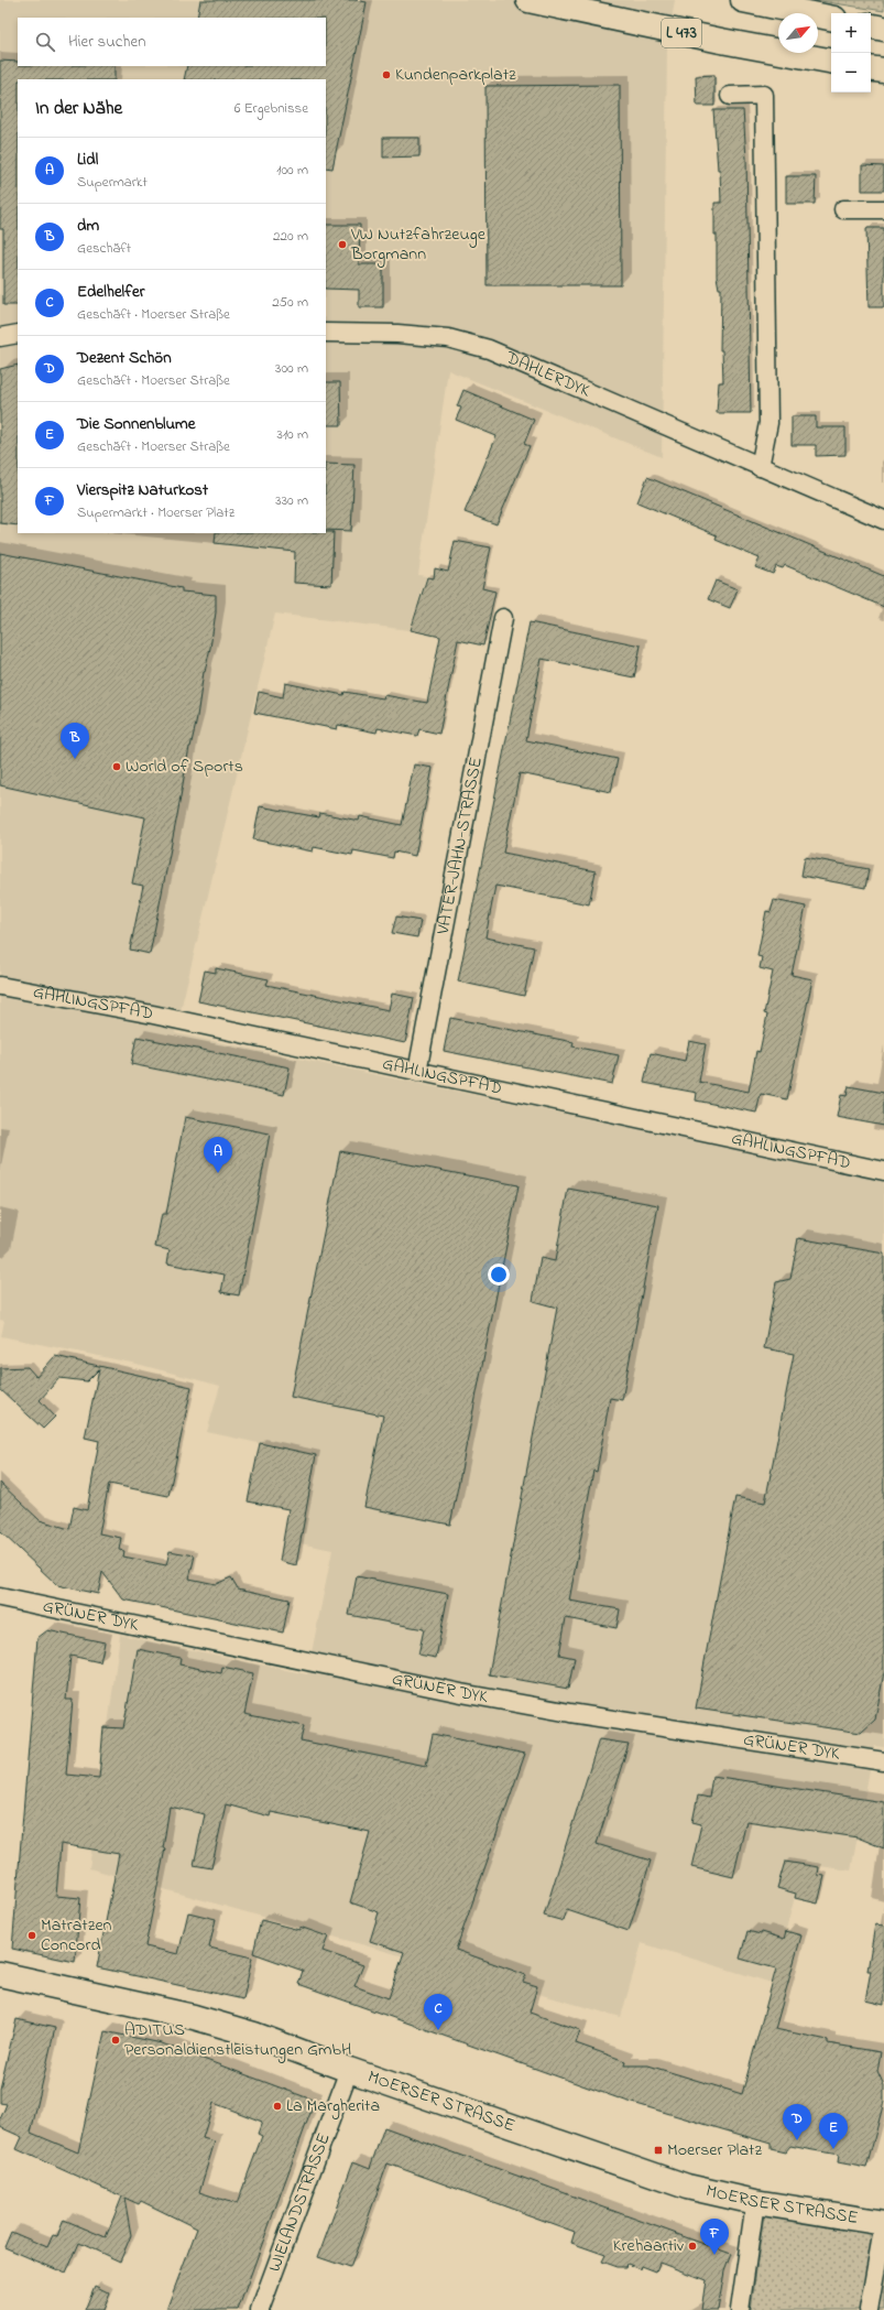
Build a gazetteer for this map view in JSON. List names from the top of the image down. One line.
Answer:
{"streets":{"main road":["L 473","MOERSER STRASSE"],"street":["DAHLERDYK","VATER-JAHN-STRASSE","GAHLINGSPFAD","GRÜNER DYK","WIELANDSTRASSE"]},"crossings":[["VATER-JAHN-STRASSE","GAHLINGSPFAD"],["MOERSER STRASSE","WIELANDSTRASSE"]],"places":{"other":["Kundenparkplatz","VW Nutzfahrzeuge Borgmann","World of Sports","Matratzen Concord","ADITUS Personaldienstleistungen GmbH","La Margherita","Krehaartiv"],"transit":["Moerser Platz"]},"north":"top right","page":{"map_buttons":["+","−"],"search":"Hier suchen","heading":["In der Nähe","6 Ergebnisse"],"list":[{"mark":"A","name":"Lidl","note":"Supermarkt","value":"100 m"},{"mark":"B","name":"dm","note":"Geschäft","value":"220 m"},{"mark":"C","name":"Edelhelfer","note":"Geschäft · Moerser Straße","value":"250 m"},{"mark":"D","name":"Dezent Schön","note":"Geschäft · Moerser Straße","value":"300 m"},{"mark":"E","name":"Die Sonnenblume","note":"Geschäft · Moerser Straße","value":"310 m"},{"mark":"F","name":"Vierspitz Naturkost","note":"Supermarkt · Moerser Platz","value":"330 m"}],"pins":["B","A","C","D","E","F"]}}
